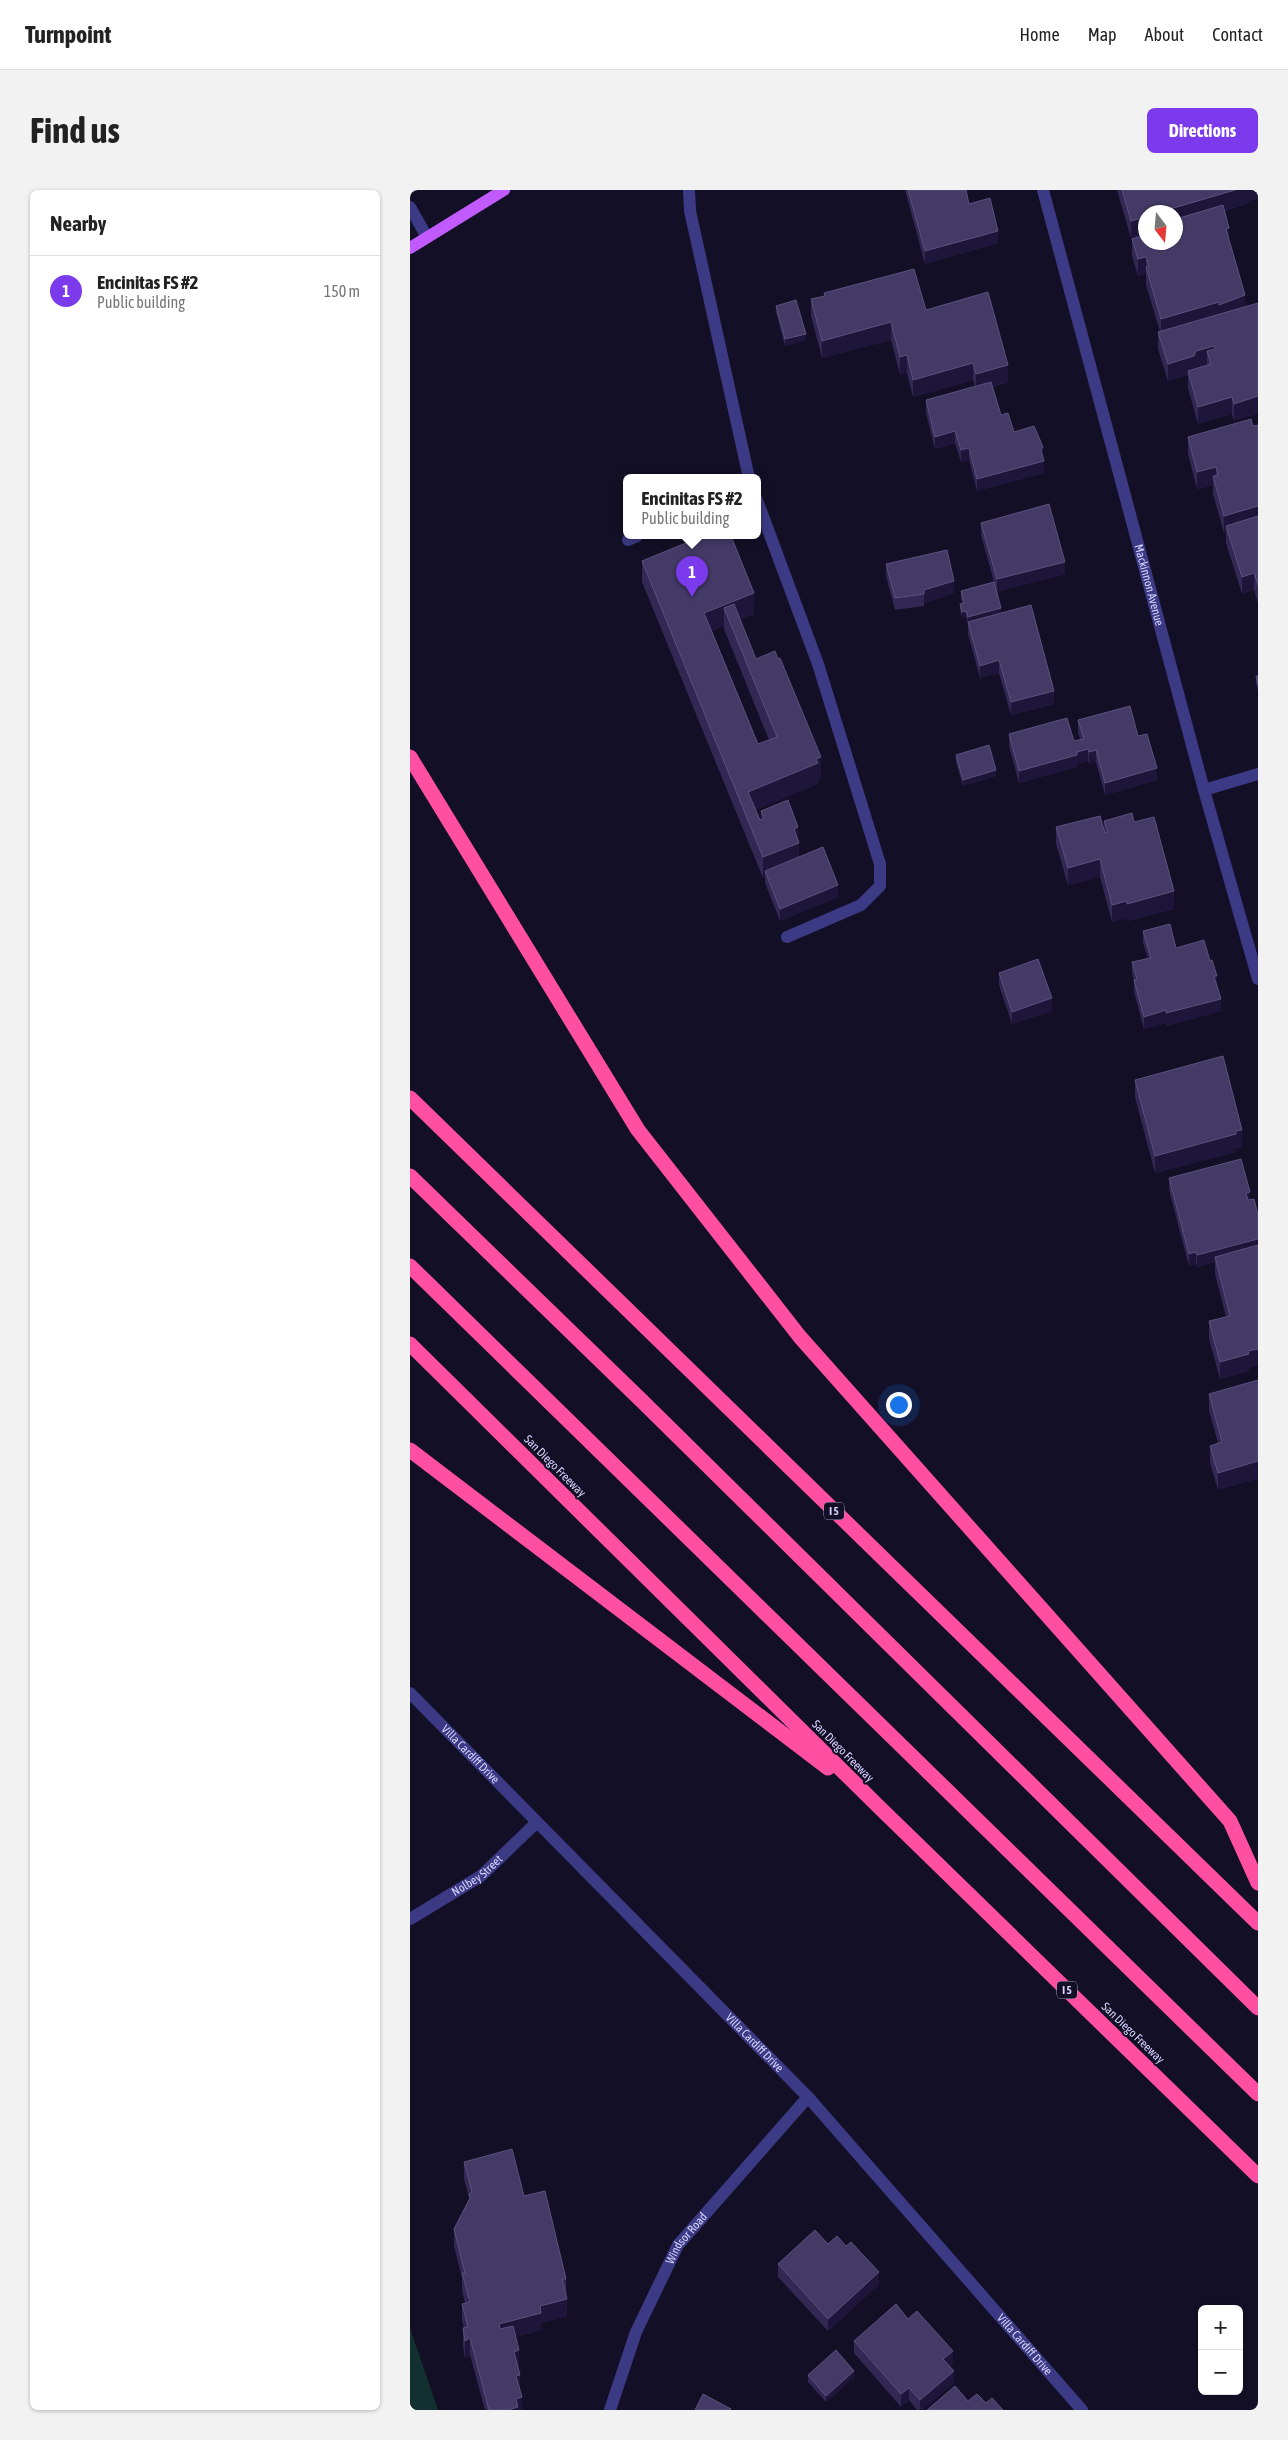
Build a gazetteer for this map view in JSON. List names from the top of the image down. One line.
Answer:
{"streets":{"highway":["San Diego Freeway","I 5"],"street":["Mackinnon Avenue","Villa Cardiff Drive","Nolbey Street","Windsor Road"]},"crossings":[["Villa Cardiff Drive","Nolbey Street"],["Villa Cardiff Drive","Windsor Road"]],"north":"bottom","page":{"header":"Turnpoint","nav":["Home","Map","About","Contact"],"buttons":"Directions","title":"Find us","heading":"Nearby","list":[{"mark":"1","name":"Encinitas FS #2","note":"Public building","value":"150 m"}],"popup":["Encinitas FS #2","Public building"],"pins":"1","map_buttons":["+","−"]}}
